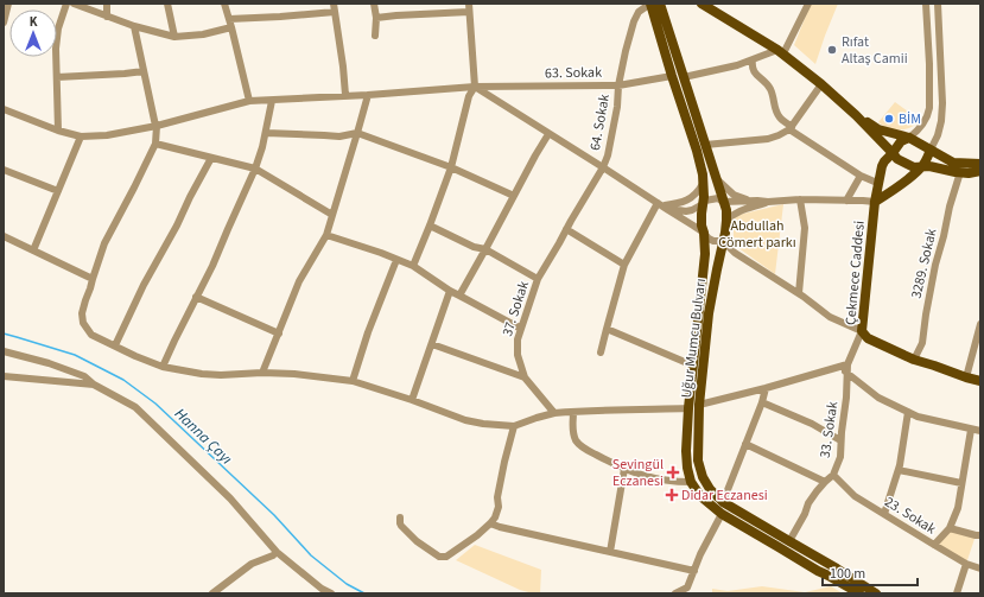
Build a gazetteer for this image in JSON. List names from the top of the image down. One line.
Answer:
{"streets":{"main road":["Çekmece Caddesi","Uğur Mumcu Bulvarı"],"street":["63. Sokak","64. Sokak","3289. Sokak","37. Sokak","33. Sokak","23. Sokak"]},"crossings":[["63. Sokak","64. Sokak"],["63. Sokak","Uğur Mumcu Bulvarı"],["64. Sokak","37. Sokak"],["64. Sokak","Uğur Mumcu Bulvarı"],["3289. Sokak","Çekmece Caddesi"],["Uğur Mumcu Bulvarı","33. Sokak"],["33. Sokak","23. Sokak"]],"water":["Hanna Çayı"],"parks":["Abdullah Cömert parkı"],"places":{"other":["Rıfat Altaş Camii","BİM"],"health":["Sevingül Eczanesi","Didar Eczanesi"]},"scale_bar":"100 m","north":"top"}
